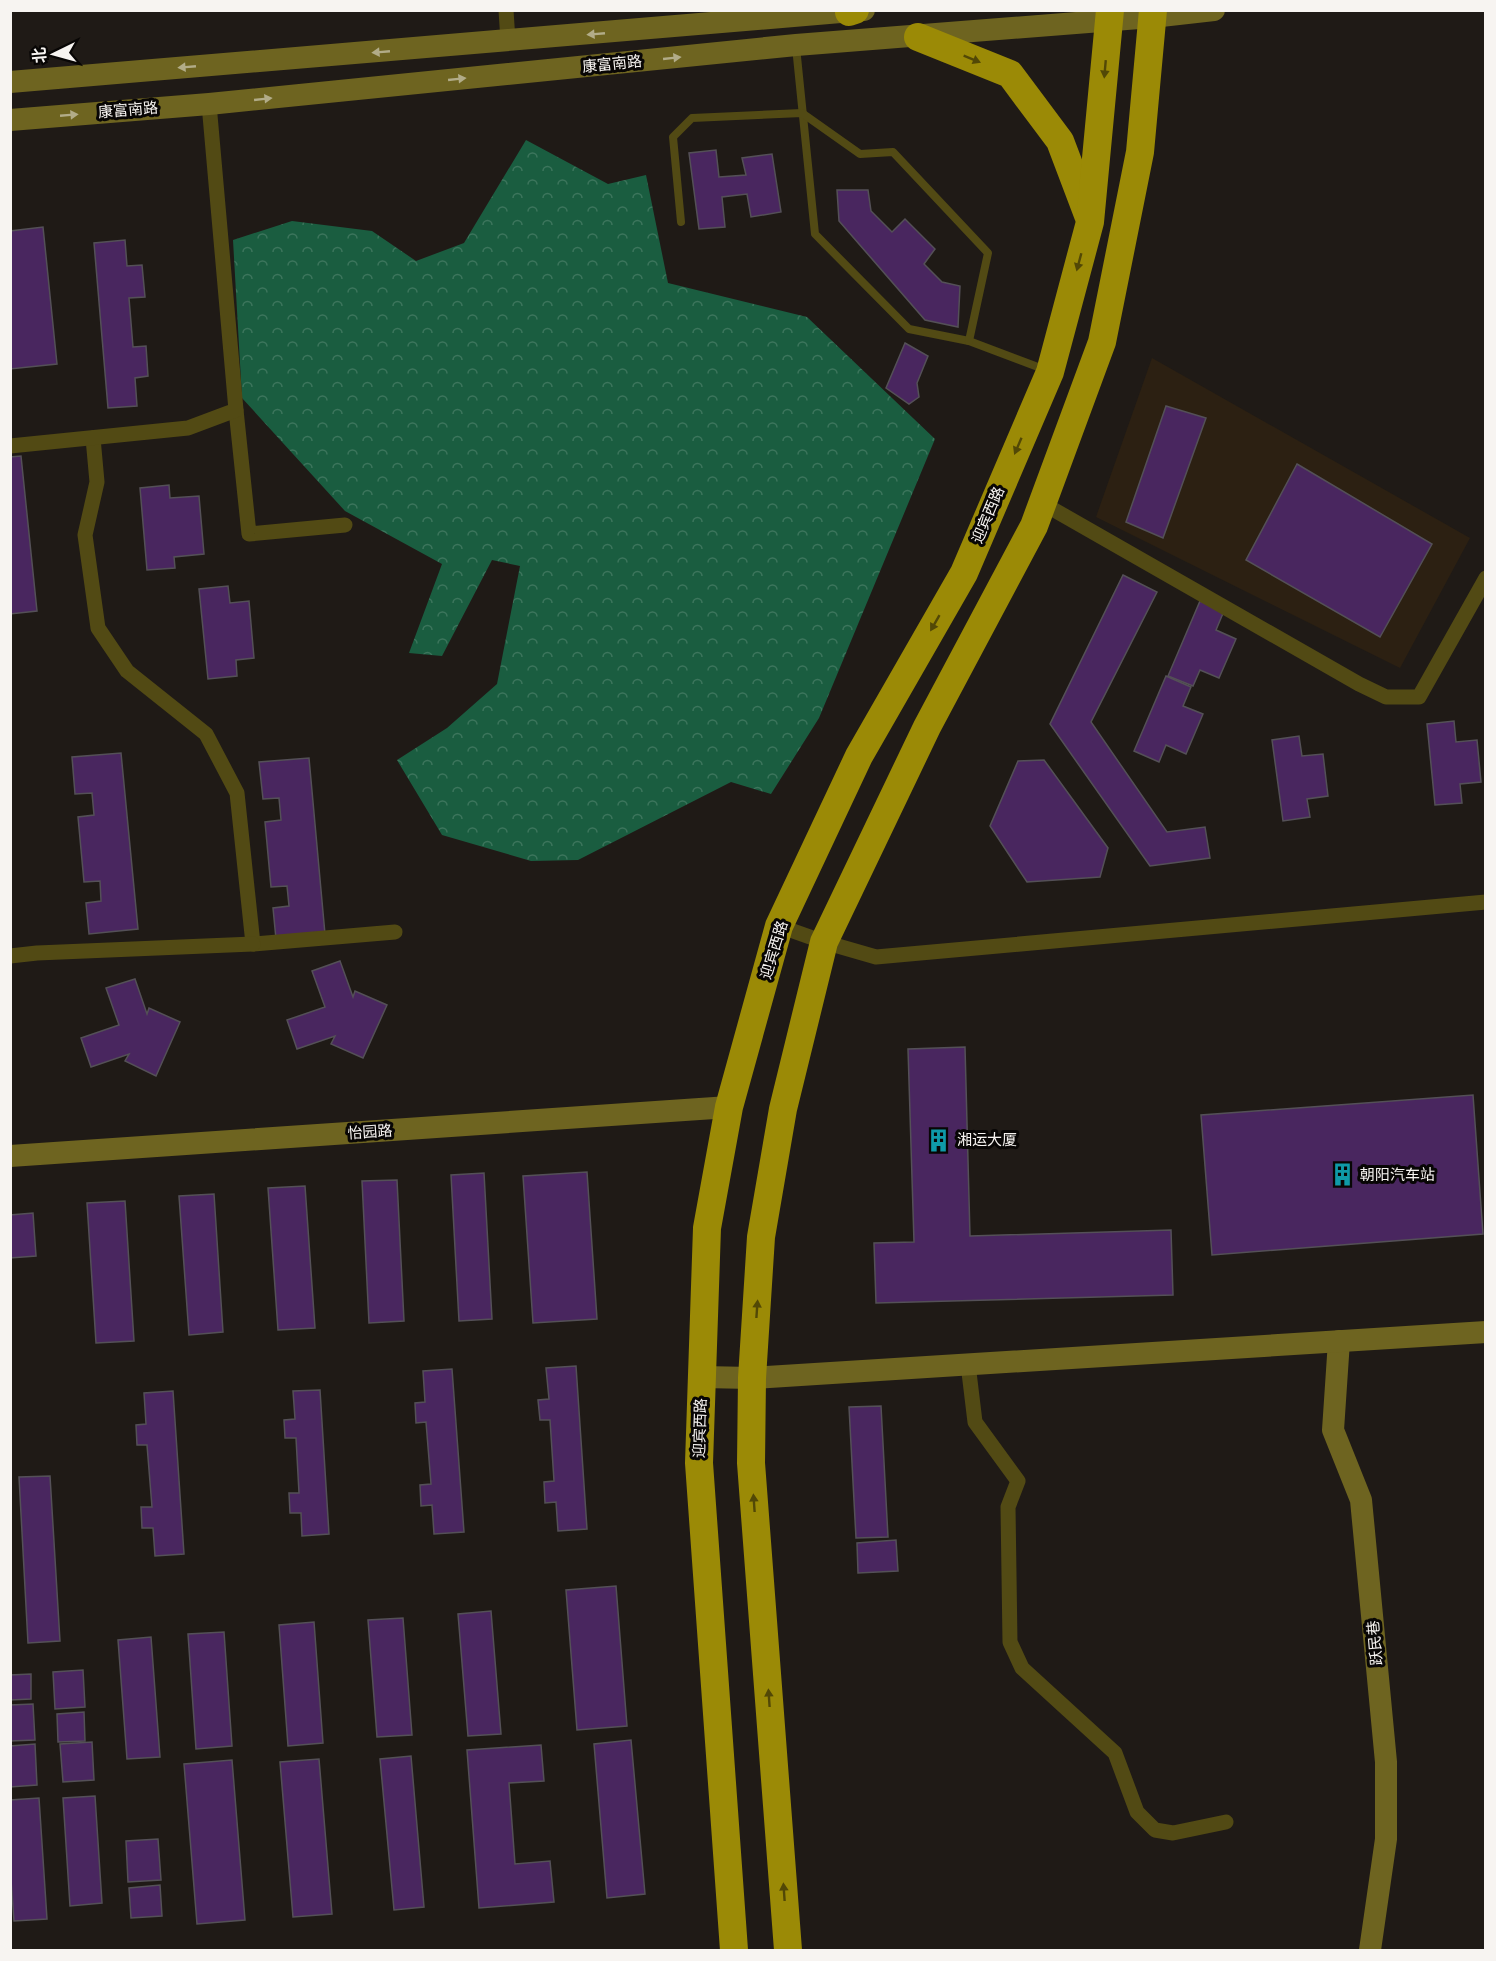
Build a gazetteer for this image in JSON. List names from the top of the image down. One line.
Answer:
{"streets":{"highway":["迎宾西路"],"street":["康富南路","怡园路","跃民巷"]},"crossings":[["康富南路","迎宾西路"],["迎宾西路","怡园路"]],"places":{"building":["湘运大厦","朝阳汽车站"]},"north":"left"}
